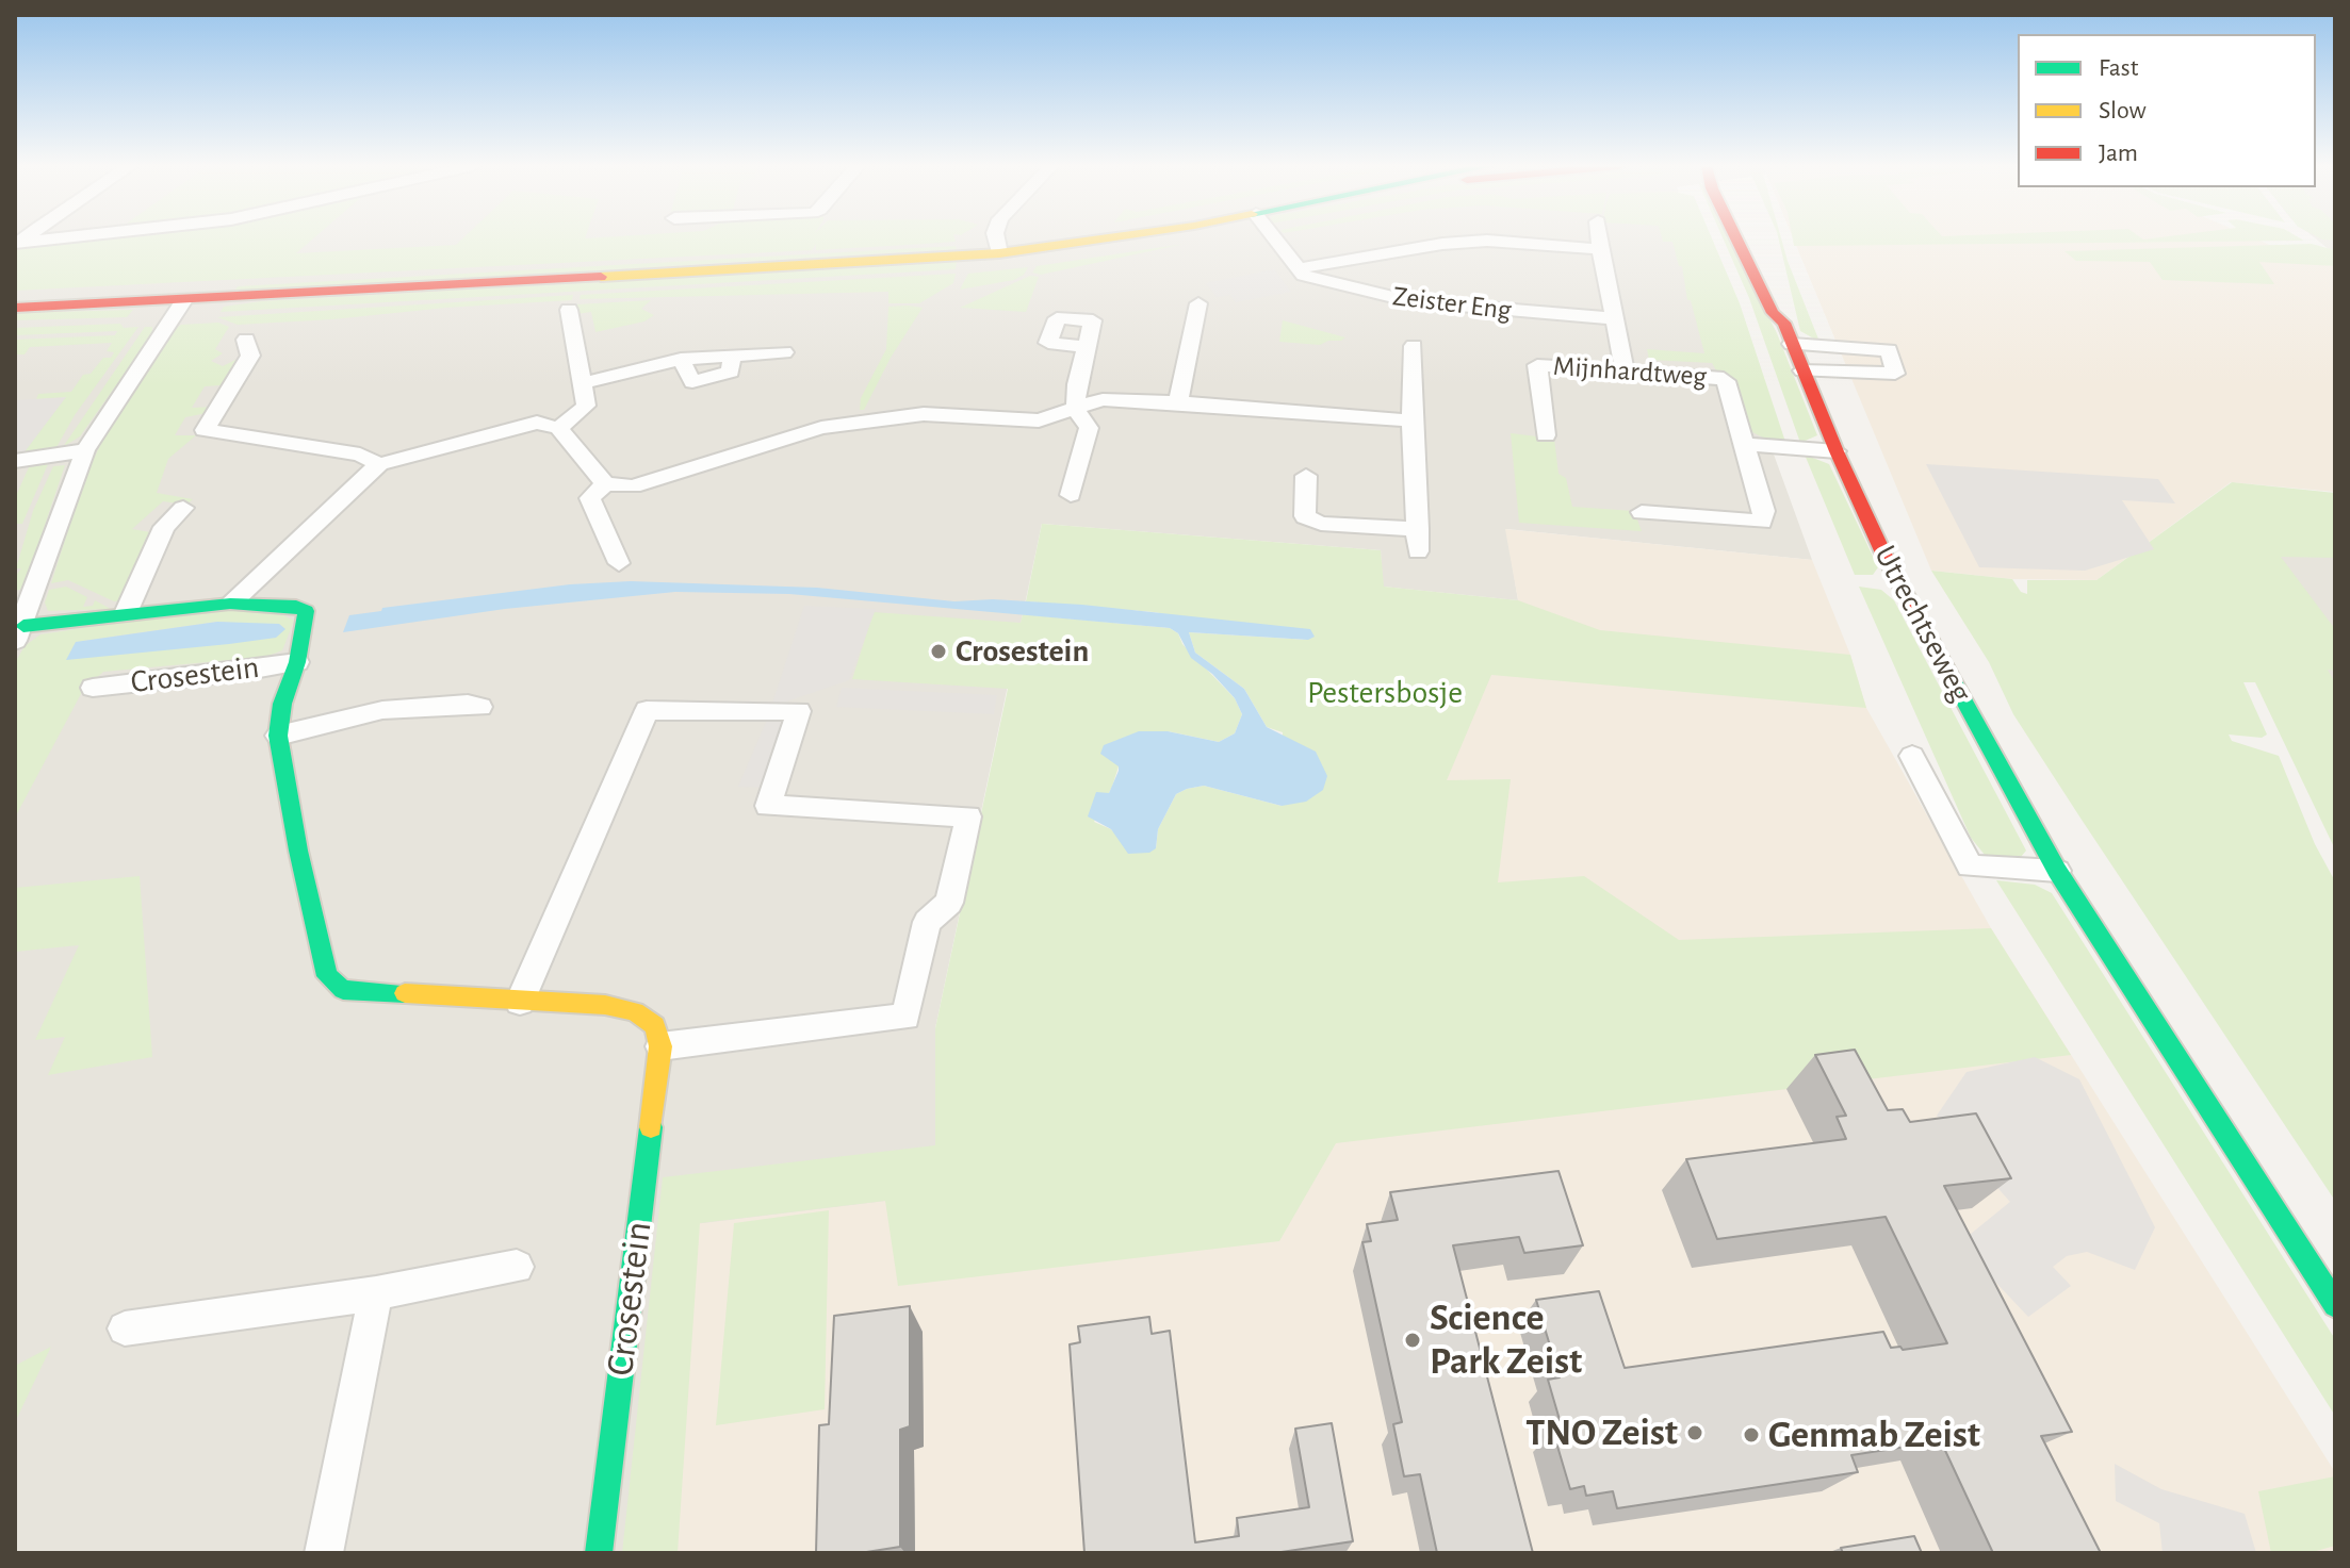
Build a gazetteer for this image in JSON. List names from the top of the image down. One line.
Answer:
{"streets":{"street":["Zeister Eng","Mijnhardtweg","Utrechtseweg","Crosestein"]},"parks":["Pestersbosje"],"places":["Crosestein","Science Park Zeist","TNO Zeist","Genmab Zeist"],"legend":["Fast","Slow","Jam"]}
